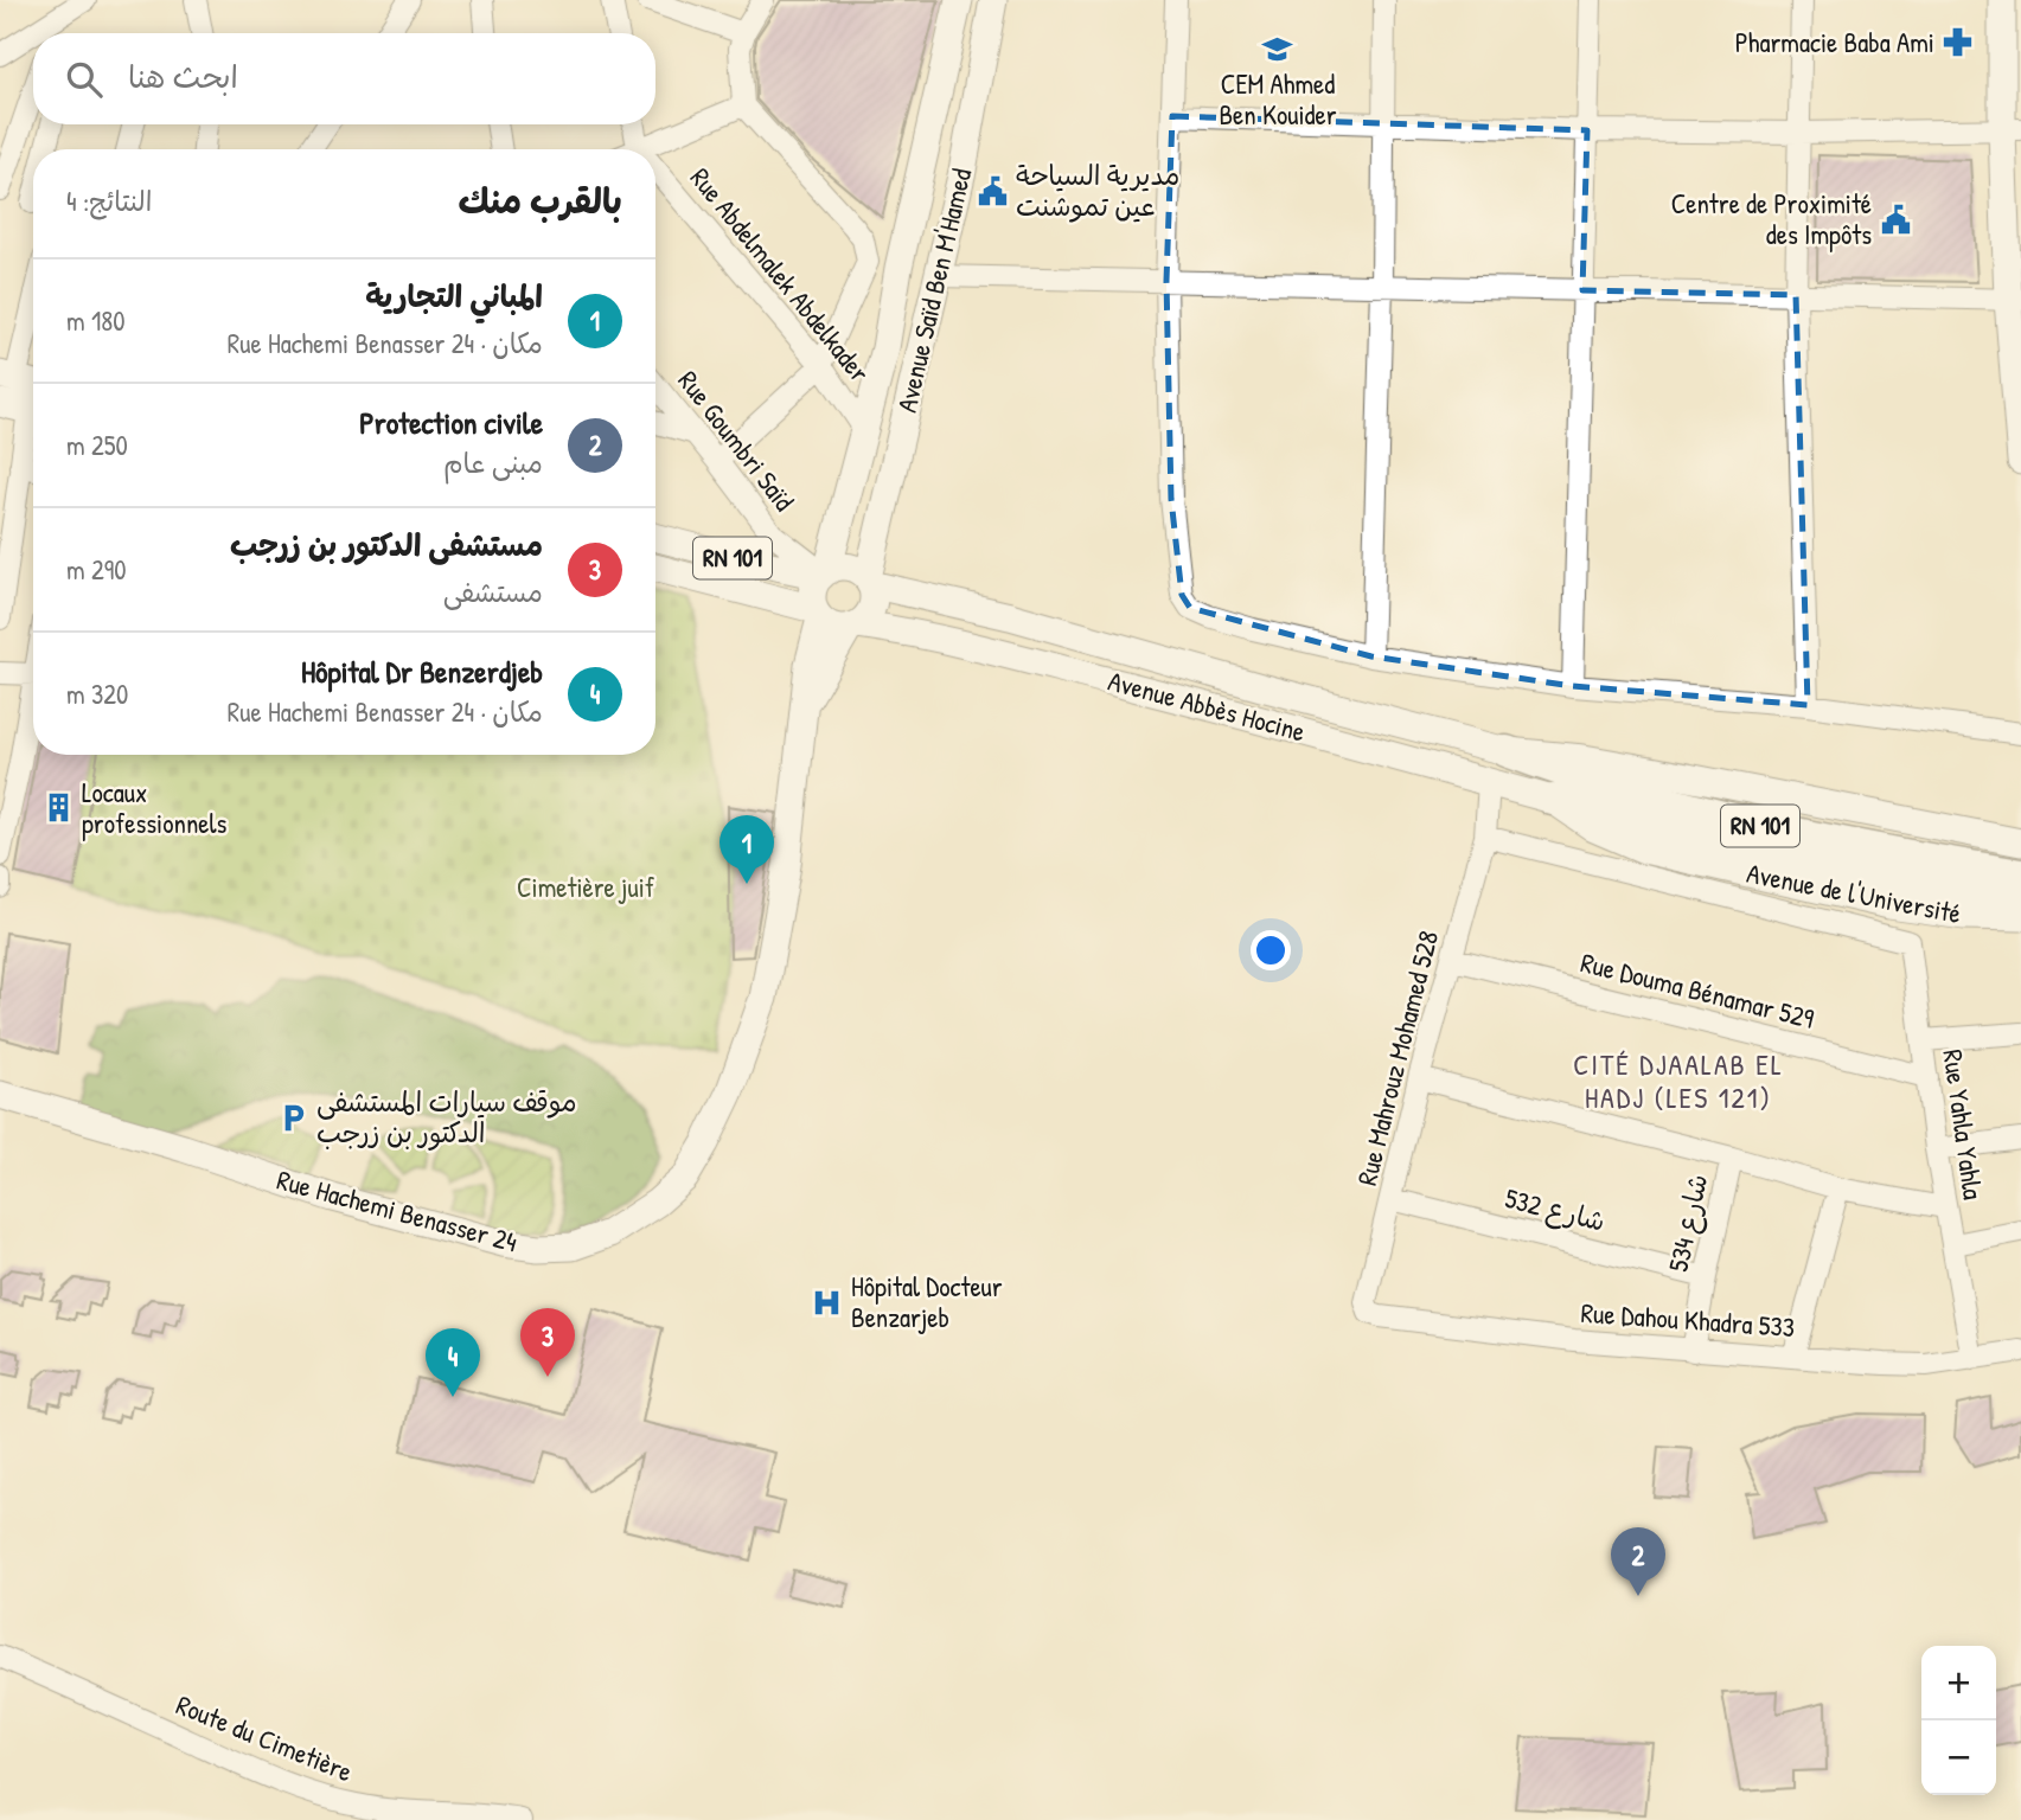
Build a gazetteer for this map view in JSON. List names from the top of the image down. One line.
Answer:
{"streets":{"highway":["RN 101"],"main road":["Avenue Saïd Ben M'Hamed","Avenue Abbès Hocine","Avenue de l'Université","Rue Hachemi Benasser 24"],"street":["Rue Abdelmalek Abdelkader","Rue Goumbri Saïd","Rue Douma Bénamar 529","Rue Mahrouz Mohamed 528","Rue Yahla Yahla","532 شارع","534 شارع","Rue Dahou Khadra 533","Route du Cimetière"]},"crossings":[["Rue Abdelmalek Abdelkader","Avenue Saïd Ben M'Hamed"],["Avenue Saïd Ben M'Hamed","Rue Goumbri Saïd"],["Avenue Saïd Ben M'Hamed","RN 101"],["Avenue Saïd Ben M'Hamed","Avenue Abbès Hocine"],["Avenue Saïd Ben M'Hamed","Rue Hachemi Benasser 24"],["Rue Goumbri Saïd","RN 101"],["Rue Goumbri Saïd","Avenue Abbès Hocine"],["Rue Goumbri Saïd","Rue Hachemi Benasser 24"],["RN 101","Avenue Abbès Hocine"],["RN 101","Avenue de l'Université"],["RN 101","Rue Hachemi Benasser 24"],["Avenue Abbès Hocine","Avenue de l'Université"],["Avenue Abbès Hocine","Rue Mahrouz Mohamed 528"],["Avenue Abbès Hocine","Rue Hachemi Benasser 24"],["Rue Douma Bénamar 529","Rue Mahrouz Mohamed 528"],["Rue Douma Bénamar 529","Rue Yahla Yahla"],["Rue Mahrouz Mohamed 528","Rue Yahla Yahla"],["Rue Mahrouz Mohamed 528","532 شارع"],["Rue Mahrouz Mohamed 528","Rue Dahou Khadra 533"],["Rue Yahla Yahla","Rue Dahou Khadra 533"],["532 شارع","534 شارع"],["534 شارع","Rue Dahou Khadra 533"]],"districts":["CITÉ DJAALAB EL HADJ (LES 121)"],"parks":["Cimetière juif"],"places":{"pharmacy":["Pharmacie Baba Ami"],"school or university":["CEM Ahmed Ben Kouider"],"public building":["مديرية السياحة عين تموشنت","Centre de Proximité des Impôts"],"building":["Locaux professionnels"],"parking":["موقف سيارات المستشفى الدكتور بن زرجب"],"hospital":["Hôpital Docteur Benzarjeb"]},"page":{"search":"ابحث هنا","heading":["بالقرب منك","النتائج: 4"],"list":[{"mark":"1","name":"المباني التجارية","note":"مكان · Rue Hachemi Benasser 24","value":"180 m"},{"mark":"2","name":"Protection civile","note":"مبنى عام","value":"250 m"},{"mark":"3","name":"مستشفى الدكتور بن زرجب","note":"مستشفى","value":"290 m"},{"mark":"4","name":"Hôpital Dr Benzerdjeb","note":"مكان · Rue Hachemi Benasser 24","value":"320 m"}],"pins":["1","3","4","2"],"map_buttons":["+","−"]}}
